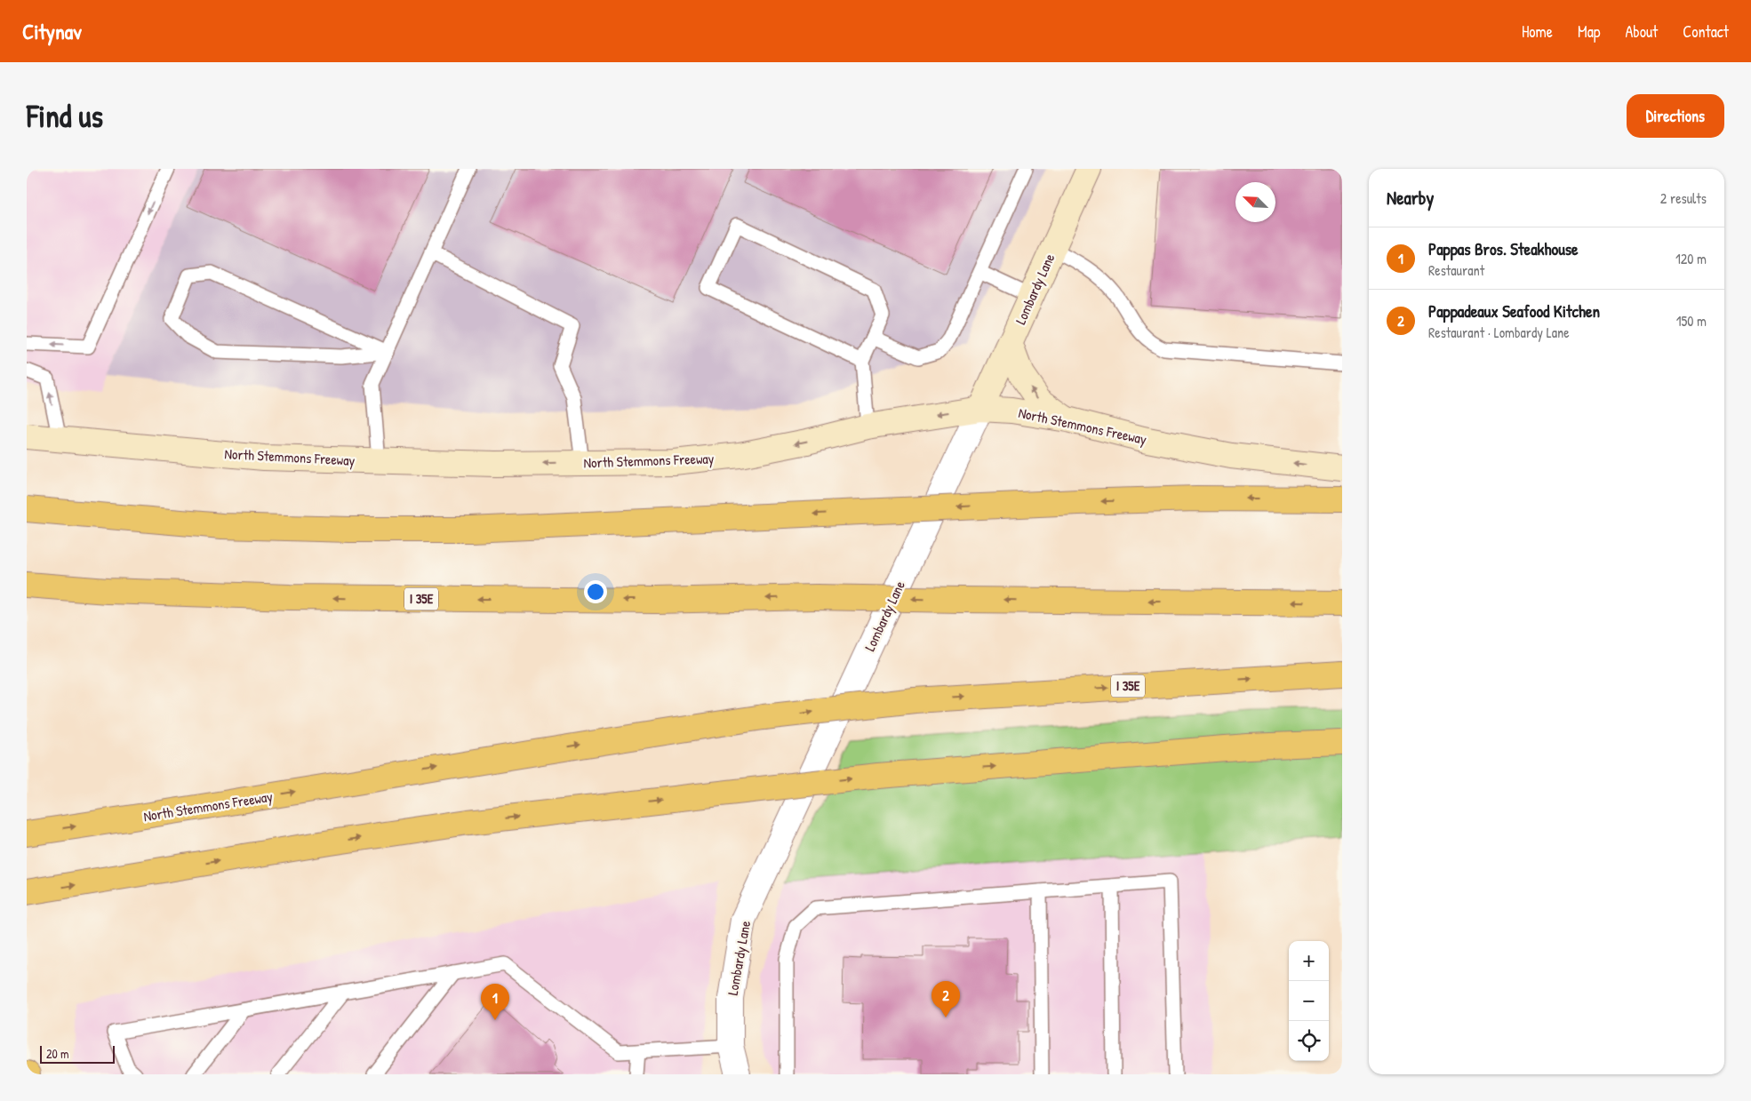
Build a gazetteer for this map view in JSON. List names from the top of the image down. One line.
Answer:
{"streets":{"highway":["North Stemmons Freeway","I 35E"],"main road":["Lombardy Lane"]},"crossings":[["Lombardy Lane","North Stemmons Freeway"]],"scale_bar":"20 m","north":"top left","page":{"header":"Citynav","nav":["Home","Map","About","Contact"],"buttons":"Directions","title":"Find us","heading":["Nearby","2 results"],"list":[{"mark":"1","name":"Pappas Bros. Steakhouse","note":"Restaurant","value":"120 m"},{"mark":"2","name":"Pappadeaux Seafood Kitchen","note":"Restaurant · Lombardy Lane","value":"150 m"}],"map_buttons":["+","−"],"pins":["2","1"],"scale":"20 m"}}
